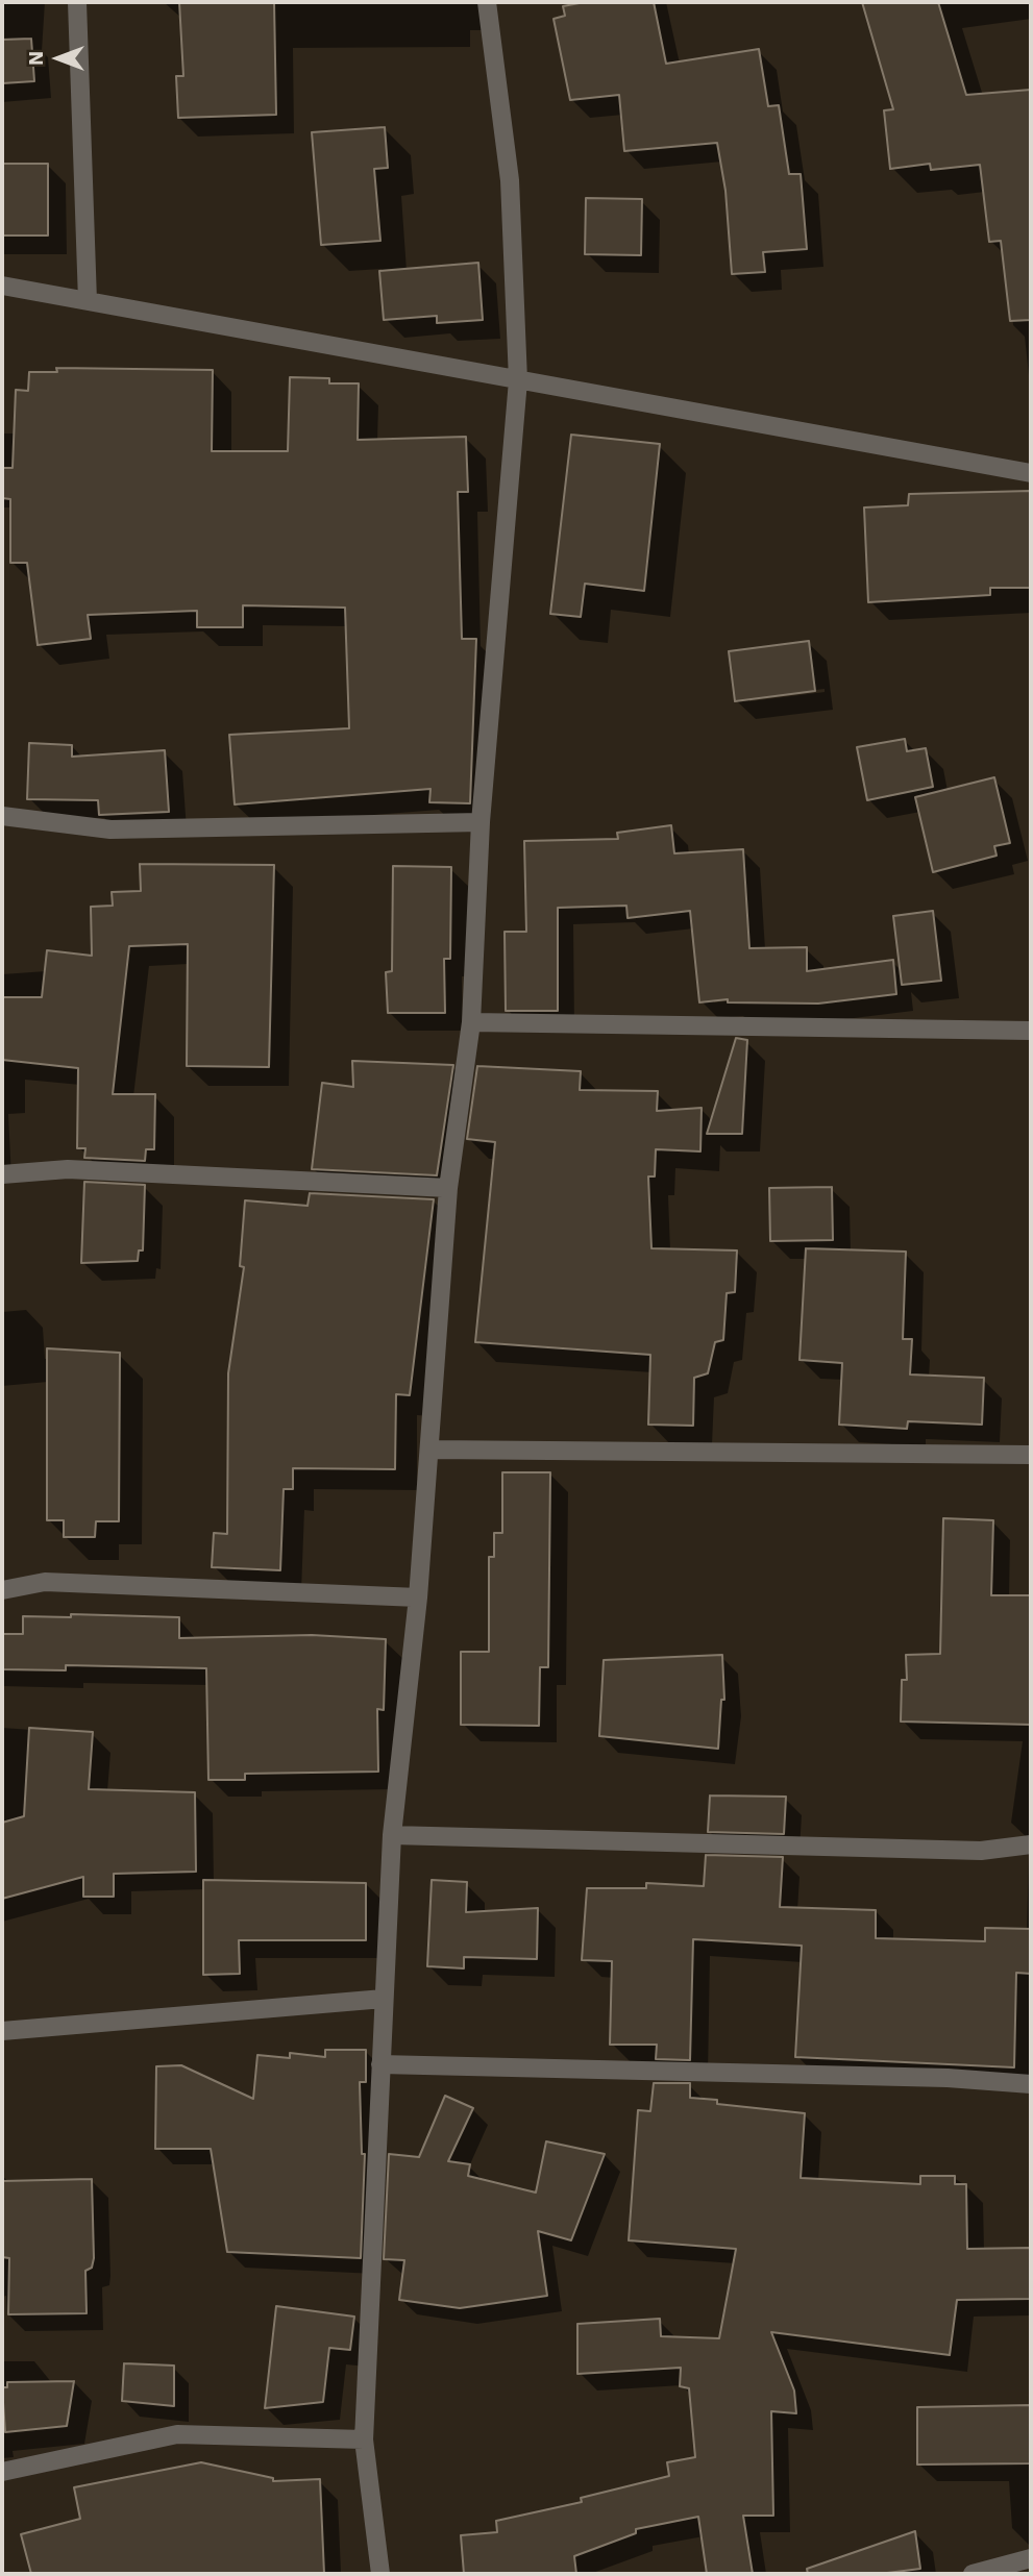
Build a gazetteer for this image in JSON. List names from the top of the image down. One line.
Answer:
{"north":"left"}
